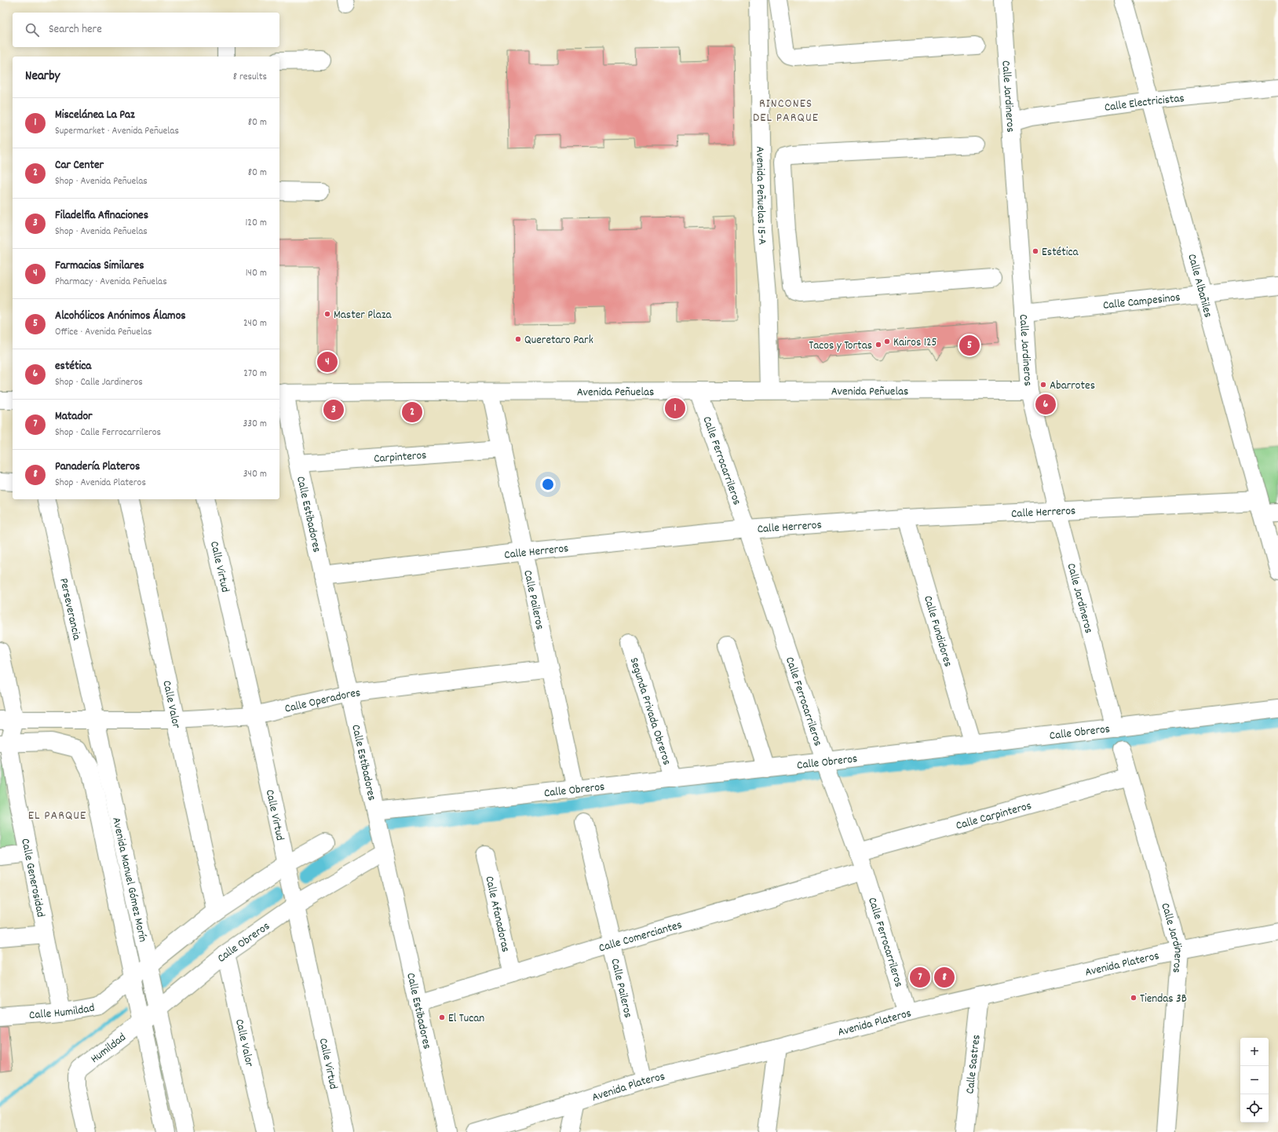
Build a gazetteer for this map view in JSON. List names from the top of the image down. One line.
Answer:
{"streets":{"street":["Calle Jardineros","Calle Electricistas","Avenida Peñuelas 15-A","Calle Albañiles","Calle Campesinos","Avenida Peñuelas","Carpinteros","Calle Ferrocarrileros","Calle Herreros","Calle Estibadores","Calle Virtud","Calle Paileros","Perseverancia","Calle Fundidores","Calle Operadores","Calle Valor","Segunda Privada Obreros","Calle Obreros","Calle Carpinteros","Calle Generosidad","Avenida Manuel Gómez Morín","Calle Afanadoras","Calle Comerciantes","Avenida Plateros","Calle Humildad","Humildad","Calle Sastres"]},"crossings":[["Calle Jardineros","Calle Electricistas"],["Calle Jardineros","Calle Campesinos"],["Calle Jardineros","Avenida Peñuelas"],["Calle Jardineros","Calle Herreros"],["Calle Jardineros","Calle Obreros"],["Calle Jardineros","Calle Carpinteros"],["Calle Jardineros","Avenida Plateros"],["Calle Electricistas","Calle Albañiles"],["Avenida Peñuelas 15-A","Avenida Peñuelas"],["Calle Albañiles","Calle Campesinos"],["Calle Albañiles","Calle Herreros"],["Avenida Peñuelas","Calle Ferrocarrileros"],["Avenida Peñuelas","Calle Estibadores"],["Avenida Peñuelas","Calle Paileros"],["Carpinteros","Calle Estibadores"],["Carpinteros","Calle Paileros"],["Calle Ferrocarrileros","Calle Herreros"],["Calle Ferrocarrileros","Calle Obreros"],["Calle Ferrocarrileros","Calle Carpinteros"],["Calle Ferrocarrileros","Calle Comerciantes"],["Calle Ferrocarrileros","Avenida Plateros"],["Calle Herreros","Calle Estibadores"],["Calle Herreros","Calle Paileros"],["Calle Herreros","Calle Fundidores"],["Calle Estibadores","Calle Operadores"],["Calle Estibadores","Calle Obreros"],["Calle Estibadores","Calle Comerciantes"],["Calle Virtud","Calle Operadores"],["Calle Virtud","Calle Obreros"],["Calle Paileros","Calle Operadores"],["Calle Paileros","Calle Obreros"],["Calle Paileros","Calle Comerciantes"],["Calle Paileros","Avenida Plateros"],["Perseverancia","Calle Operadores"],["Perseverancia","Avenida Manuel Gómez Morín"],["Calle Fundidores","Calle Obreros"],["Calle Operadores","Calle Valor"],["Calle Operadores","Avenida Manuel Gómez Morín"],["Calle Valor","Calle Obreros"],["Segunda Privada Obreros","Calle Obreros"],["Calle Obreros","Avenida Manuel Gómez Morín"],["Calle Obreros","Humildad"],["Calle Generosidad","Avenida Manuel Gómez Morín"],["Calle Generosidad","Calle Humildad"],["Avenida Manuel Gómez Morín","Calle Humildad"],["Avenida Manuel Gómez Morín","Humildad"],["Calle Afanadoras","Calle Comerciantes"],["Avenida Plateros","Calle Sastres"]],"districts":["RINCONES DEL PARQUE","EL PARQUE"],"places":["Estética","Master Plaza","Queretaro Park","Kairos 125","Tacos y Tortas","Abarrotes","Tiendas 3B","El Tucan"],"page":{"search":"Search here","heading":["Nearby","8 results"],"list":[{"mark":"1","name":"Miscelánea La Paz","note":"Supermarket · Avenida Peñuelas","value":"80 m"},{"mark":"2","name":"Car Center","note":"Shop · Avenida Peñuelas","value":"80 m"},{"mark":"3","name":"Filadelfia Afinaciones","note":"Shop · Avenida Peñuelas","value":"120 m"},{"mark":"4","name":"Farmacias Similares","note":"Pharmacy · Avenida Peñuelas","value":"140 m"},{"mark":"5","name":"Alcohólicos Anónimos Álamos","note":"Office · Avenida Peñuelas","value":"240 m"},{"mark":"6","name":"estética","note":"Shop · Calle Jardineros","value":"270 m"},{"mark":"7","name":"Matador","note":"Shop · Calle Ferrocarrileros","value":"330 m"},{"mark":"8","name":"Panadería Plateros","note":"Shop · Avenida Plateros","value":"340 m"}],"pins":["5","4","6","1","3","2","7","8"],"map_buttons":["+","−"]}}
